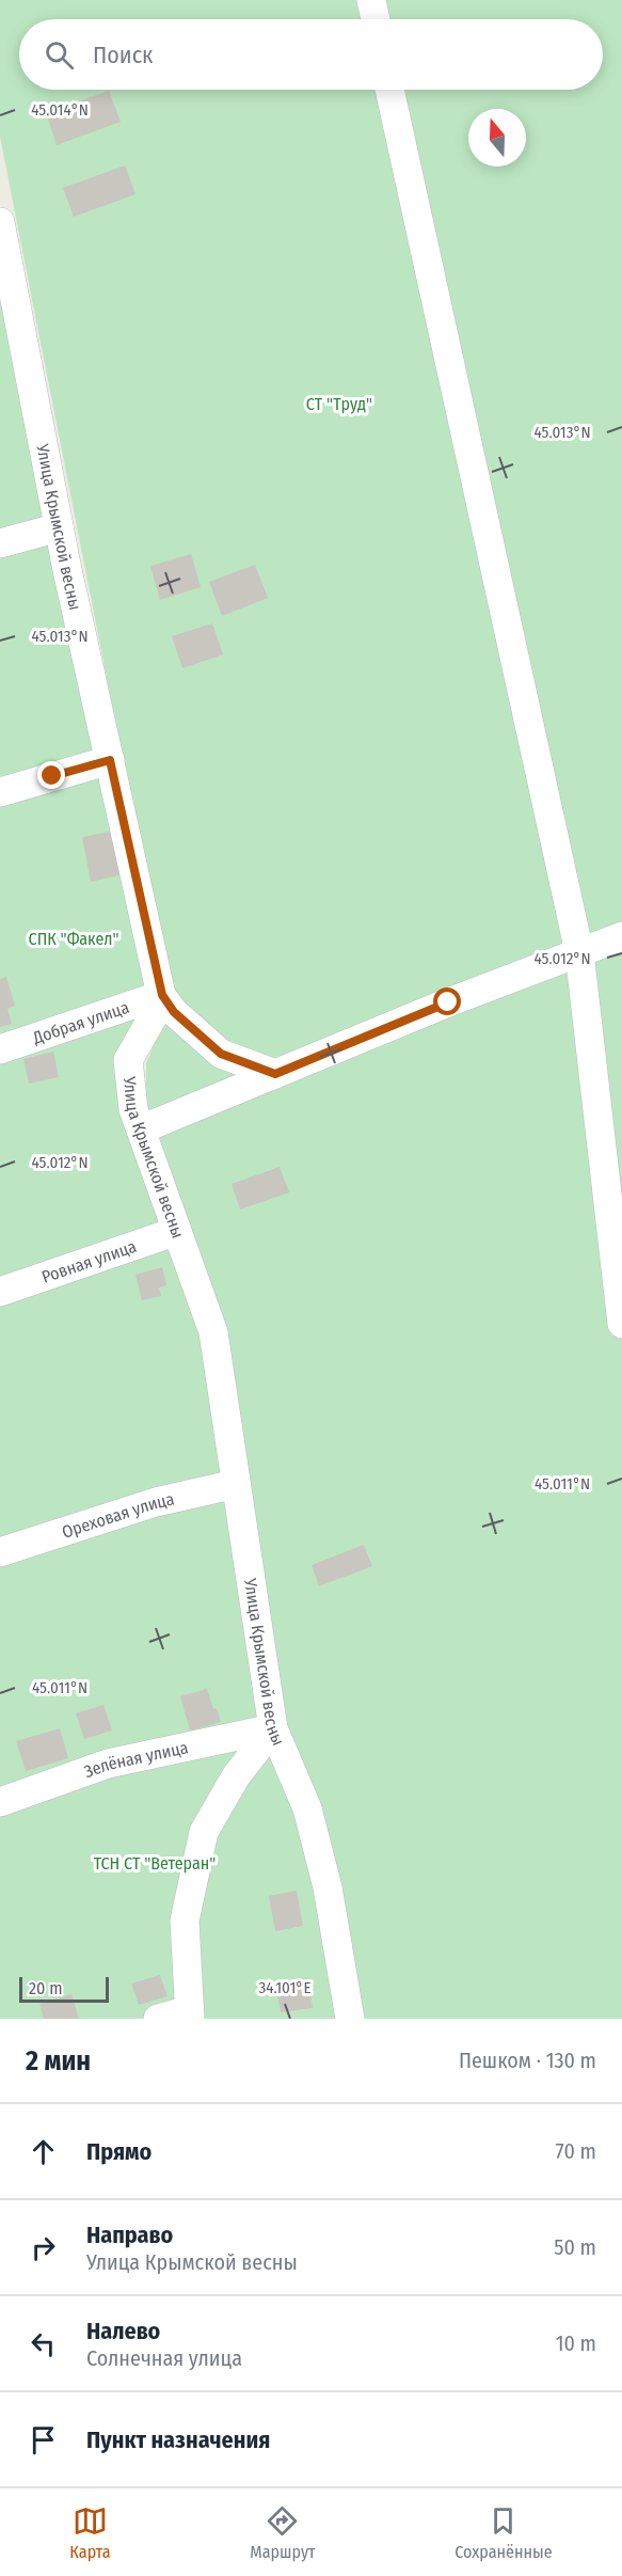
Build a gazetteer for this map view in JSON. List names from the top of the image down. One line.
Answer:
{"streets":{"lane":["Улица Крымской весны","Добрая улица","Ровная улица","Ореховая улица","Зелёная улица"]},"crossings":[["Улица Крымской весны","Добрая улица"],["Улица Крымской весны","Ровная улица"],["Улица Крымской весны","Ореховая улица"],["Улица Крымской весны","Зелёная улица"]],"parks":["СТ \"Труд\"","СПК \"Факел\"","ТСН СТ \"Ветеран\""],"scale_bar":"20 m","north":"top","page":{"search":"Поиск","scale":"20 m","heading":["2 мин","Пешком · 130 m"],"list":[["Прямо","70 m"],["Направо","Улица Крымской весны","50 m"],["Налево","Солнечная улица","10 m"],"Пункт назначения"],"nav":["Карта","Маршрут","Сохранённые"]},"coordinates":["45.014°N","45.013°N","45.012°N","45.011°N","34.101°E"]}
